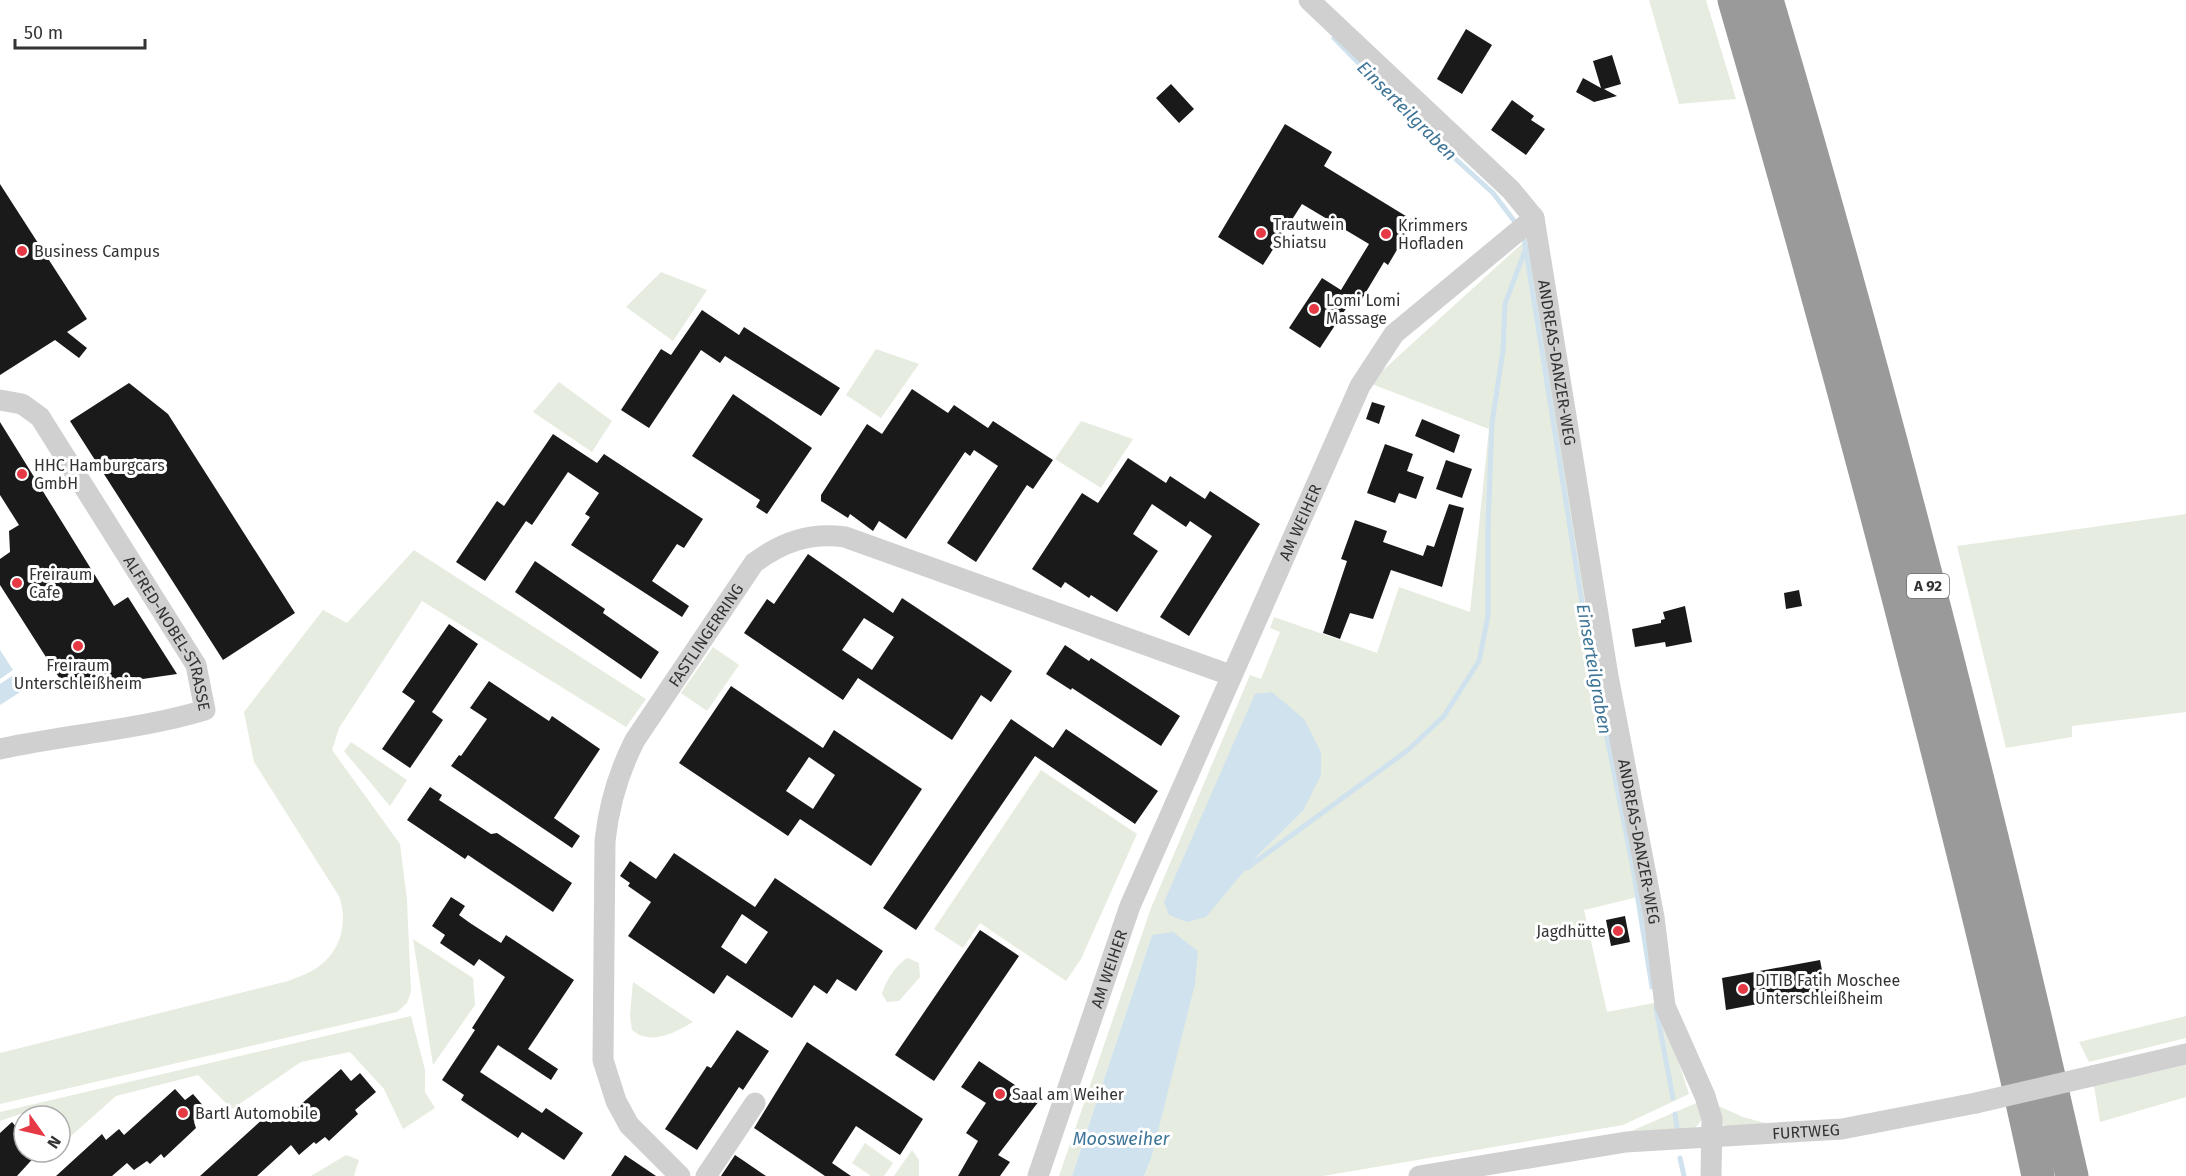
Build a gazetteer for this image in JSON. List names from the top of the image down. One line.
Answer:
{"streets":{"highway":["A 92"],"street":["ANDREAS-DANZER-WEG","AM WEIHER","ALFRED-NOBEL-STRASSE","FASTLINGERRING","FURTWEG"]},"crossings":[["ANDREAS-DANZER-WEG","AM WEIHER"],["ANDREAS-DANZER-WEG","FURTWEG"],["AM WEIHER","FASTLINGERRING"]],"water":["Einserteilgraben","Moosweiher"],"places":["Trautwein Shiatsu","Krimmers Hofladen","Business Campus","Lomi Lomi Massage","HHC Hamburgcars GmbH","Freiraum Cafe","Freiraum Unterschleißheim","Jagdhütte","DITIB Fatih Moschee Unterschleißheim","Saal am Weiher","Bartl Automobile"],"scale_bar":"50 m","north":"bottom right"}
